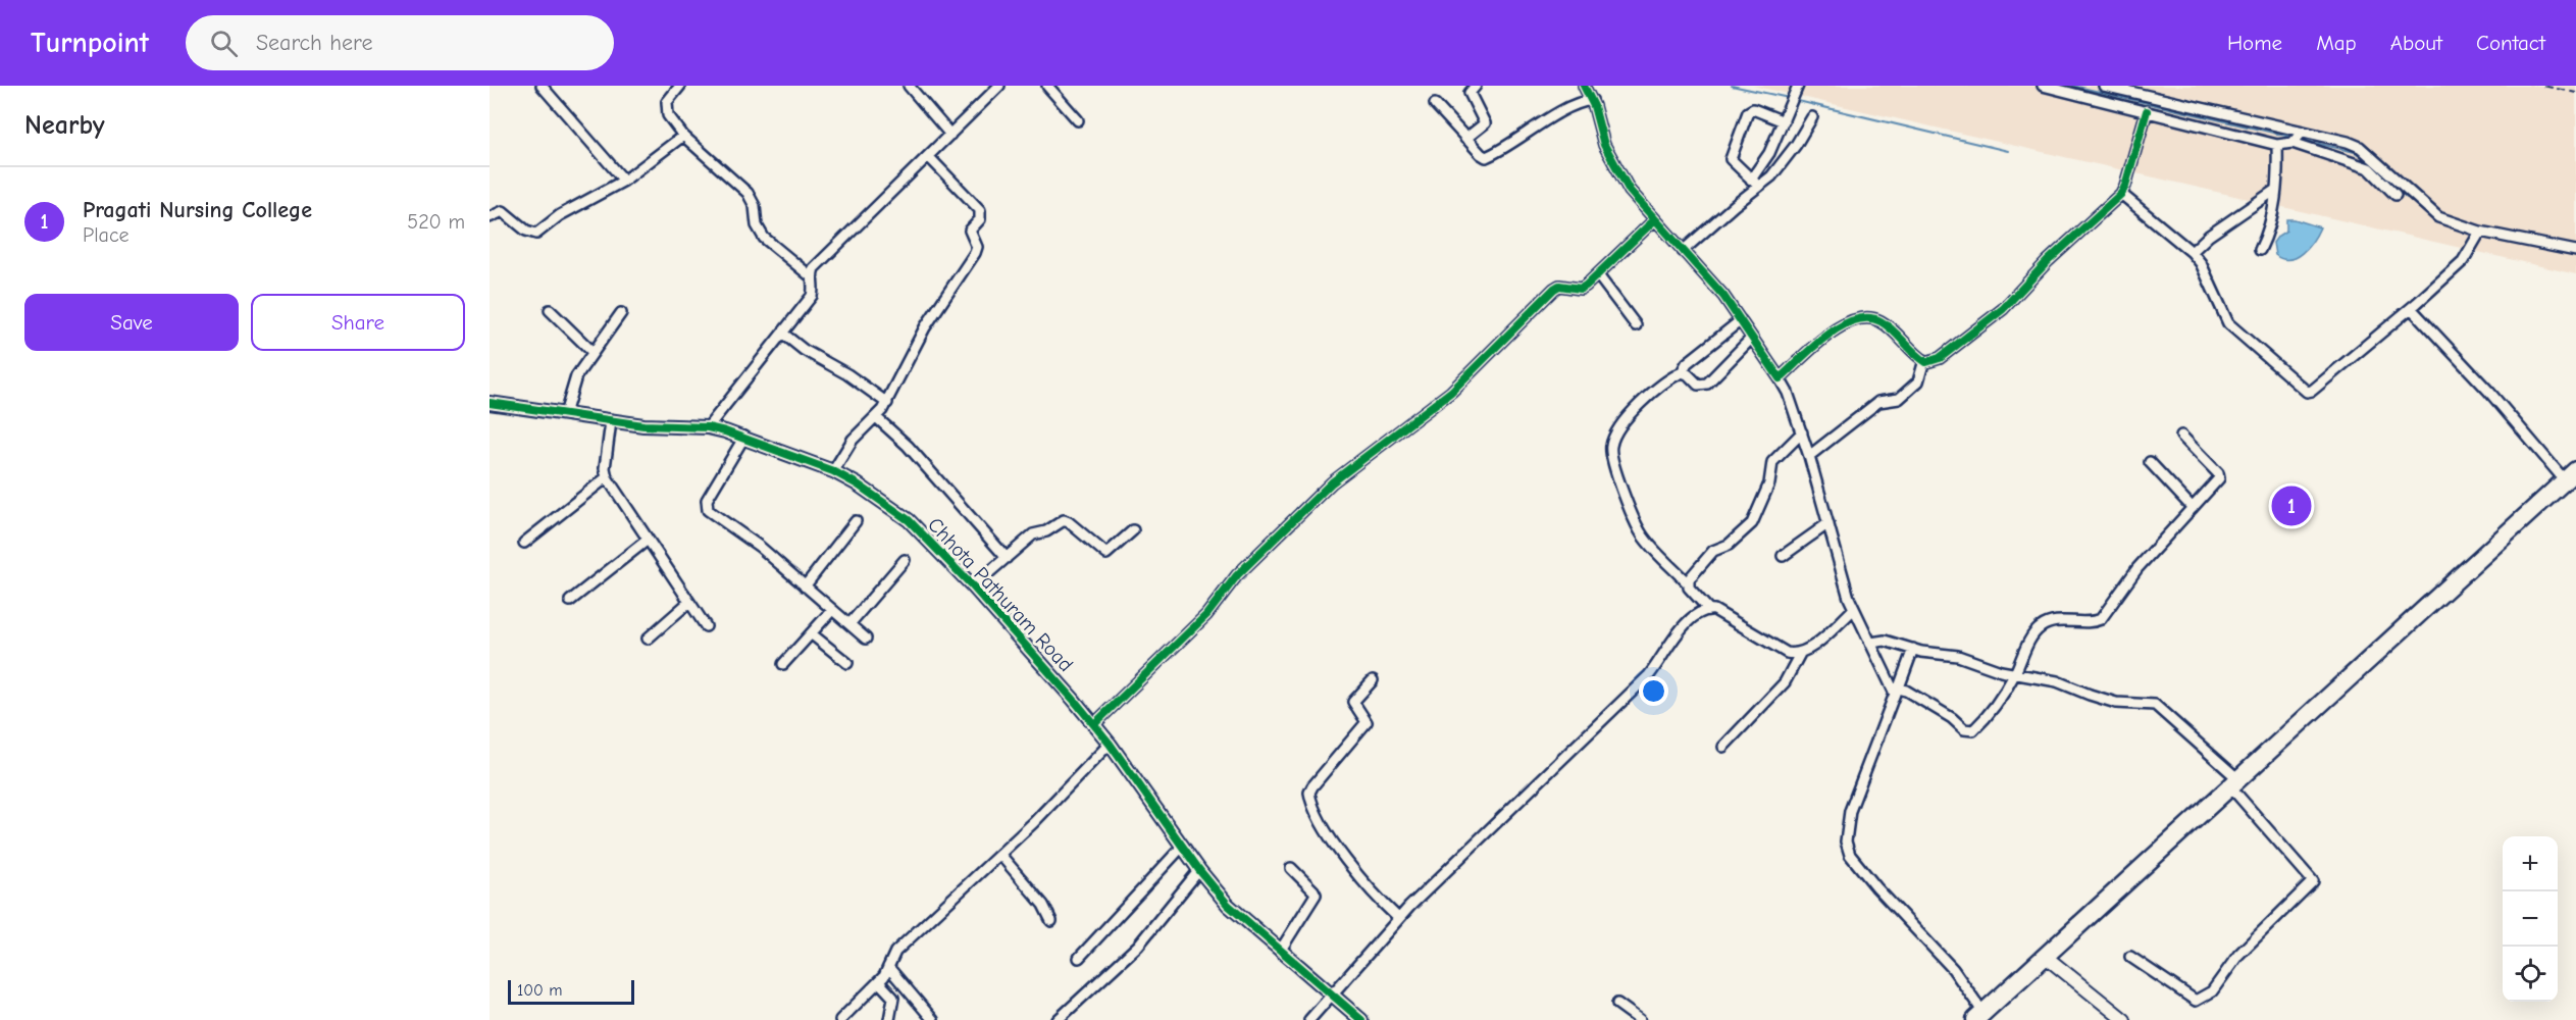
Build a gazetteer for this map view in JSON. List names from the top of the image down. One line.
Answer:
{"streets":{"street":["Chhota Pathuram Road"]},"scale_bar":"100 m","page":{"header":"Turnpoint","search":"Search here","nav":["Home","Map","About","Contact"],"heading":"Nearby","list":[{"mark":"1","name":"Pragati Nursing College","note":"Place","value":"520 m"}],"buttons":["Save","Share"],"pins":"1","map_buttons":["+","−"],"scale":"100 m"}}
